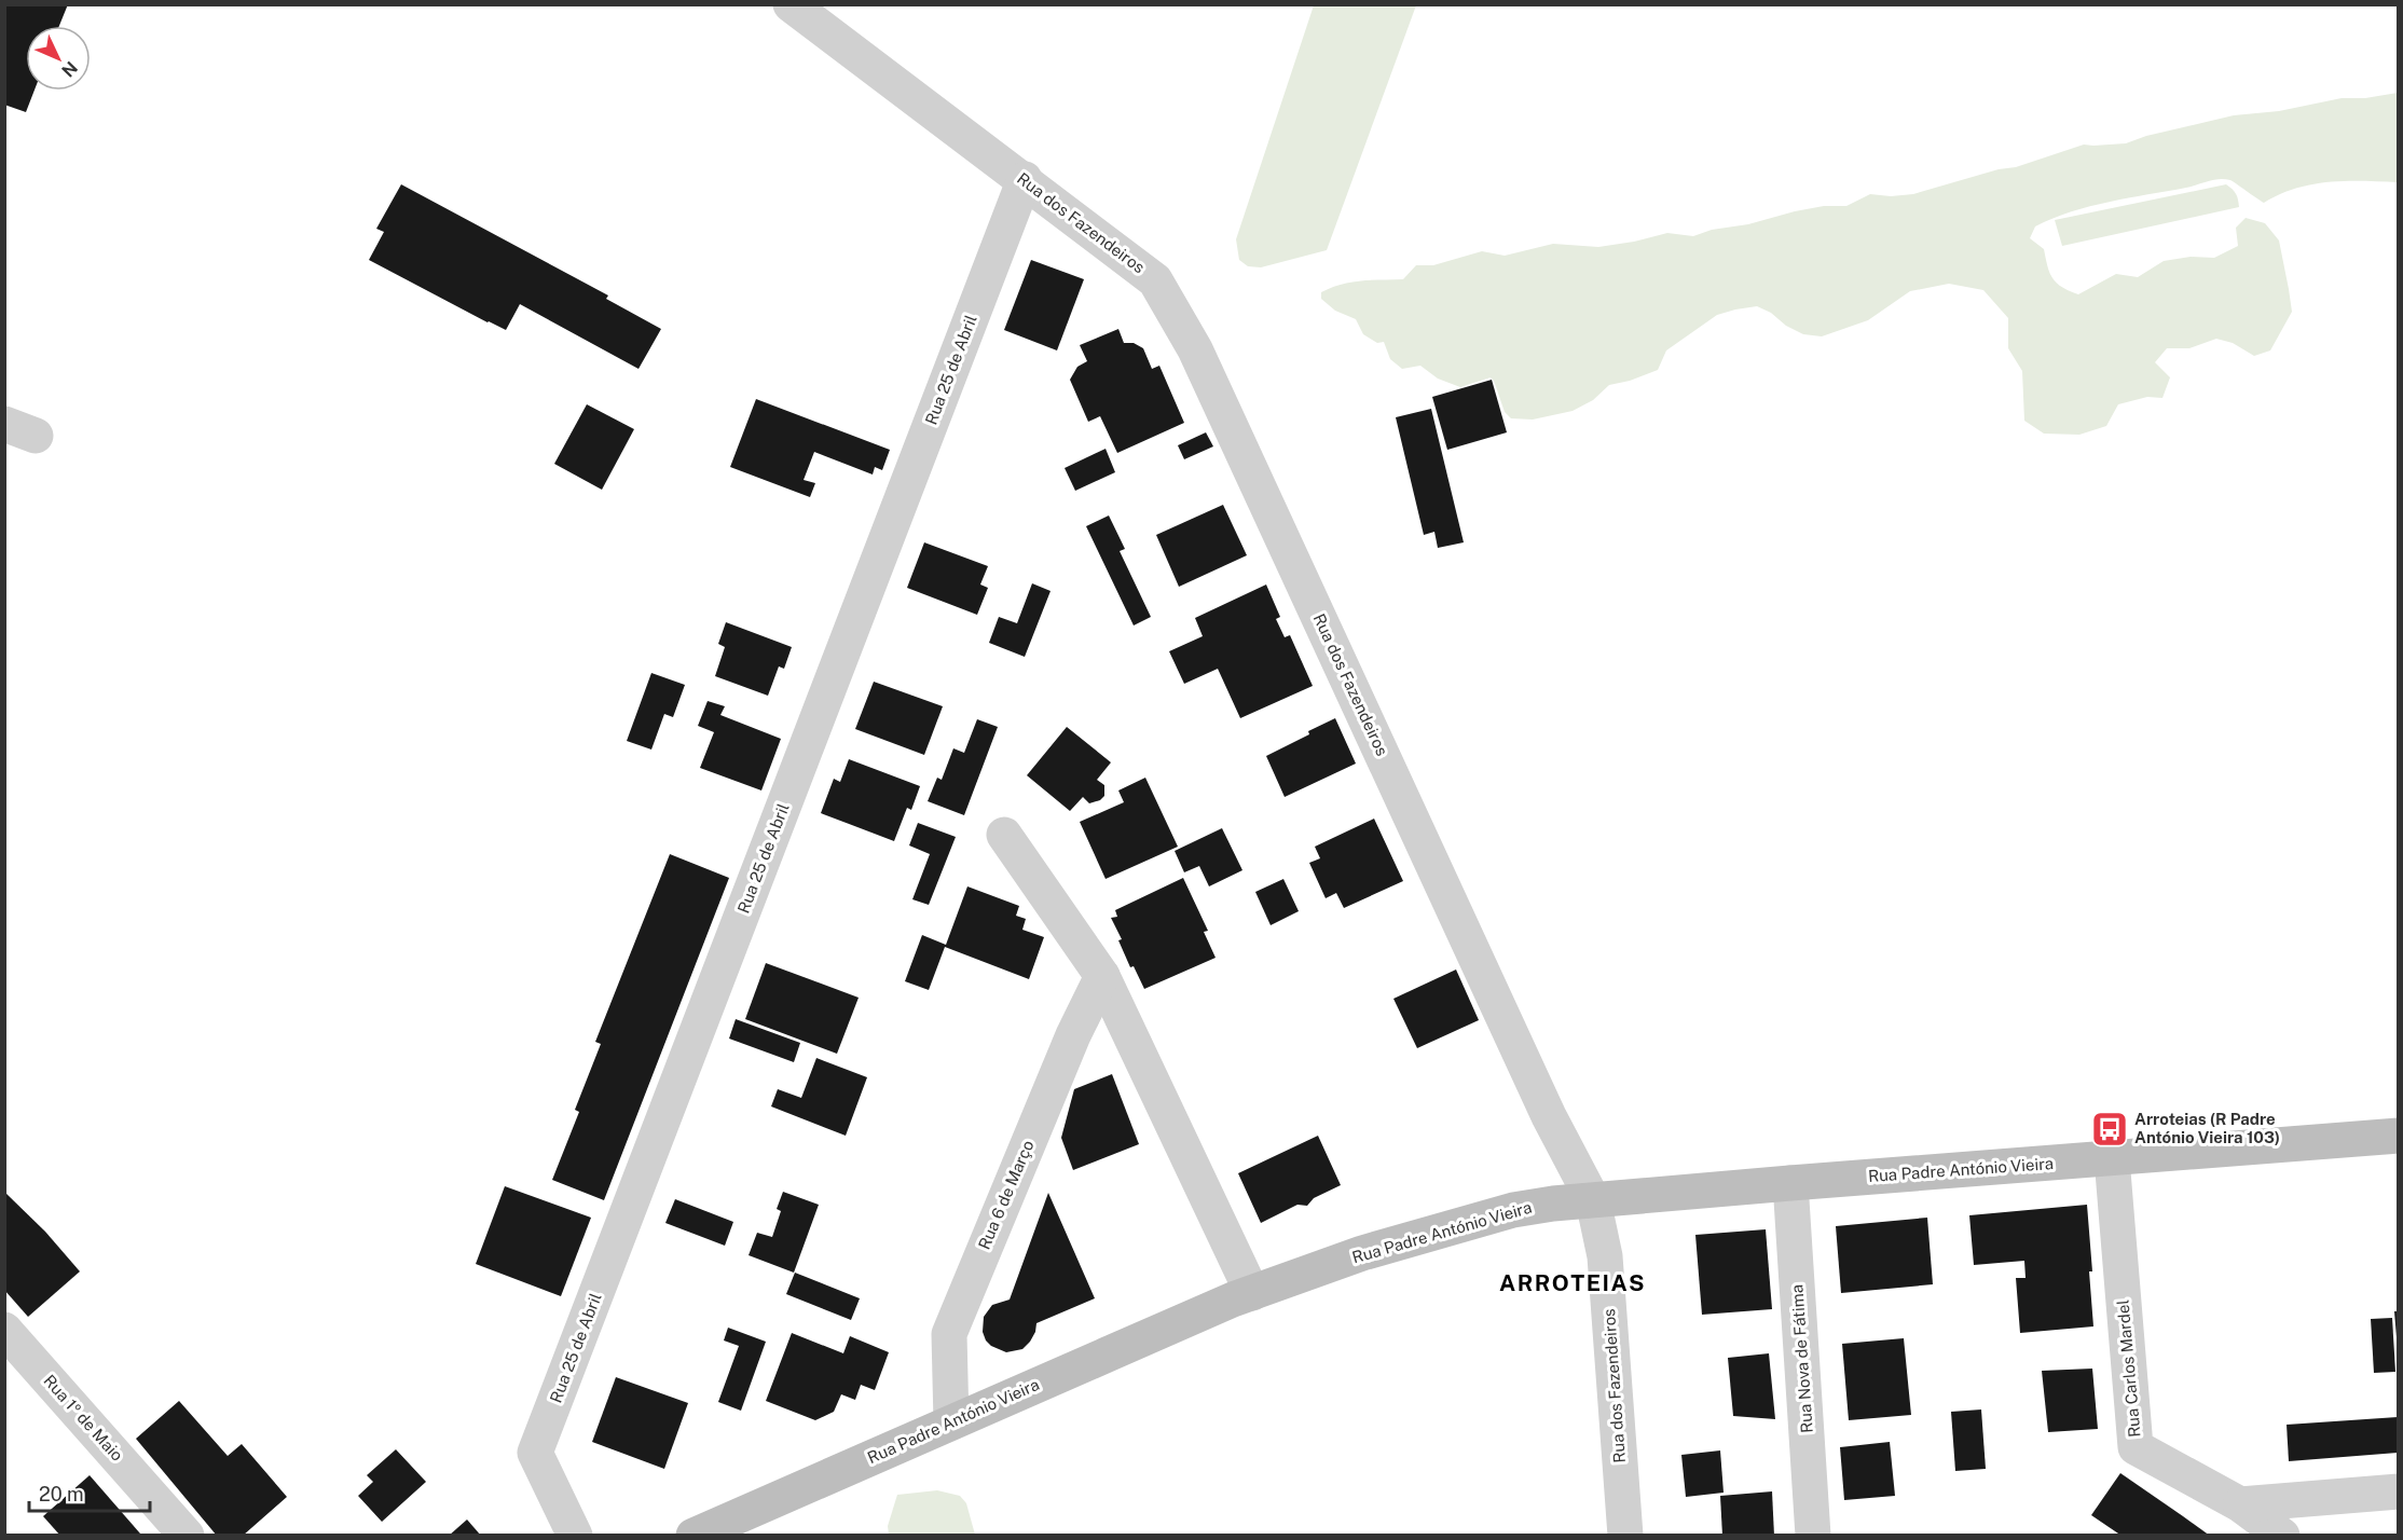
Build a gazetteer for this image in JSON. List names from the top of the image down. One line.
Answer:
{"streets":{"street":["Rua dos Fazendeiros","Rua 25 de Abril","Rua Padre António Vieira","Rua 6 de Março","Rua Nova de Fátima","Rua Carlos Mardel","Rua 1º de Maio"]},"crossings":[["Rua dos Fazendeiros","Rua 25 de Abril"],["Rua dos Fazendeiros","Rua Padre António Vieira"],["Rua Padre António Vieira","Rua 6 de Março"],["Rua Padre António Vieira","Rua Nova de Fátima"],["Rua Padre António Vieira","Rua Carlos Mardel"]],"districts":["ARROTEIAS"],"places":{"bus stop":["Arroteias (R Padre António Vieira 103)"]},"scale_bar":"20 m","north":"bottom right"}
